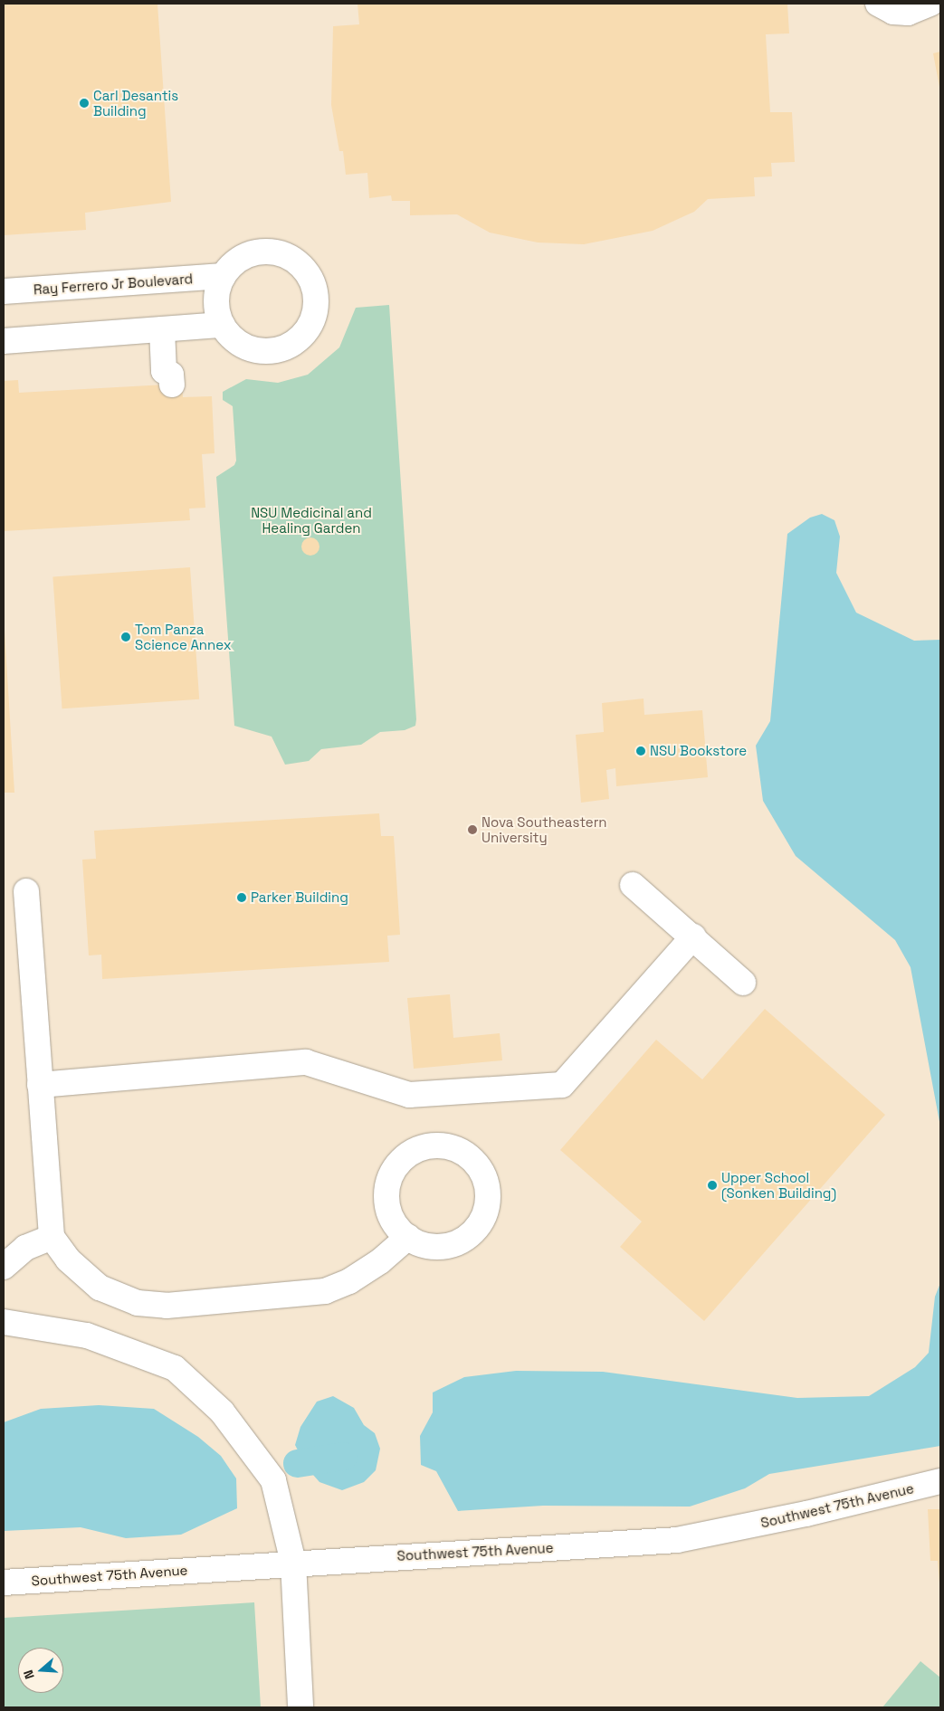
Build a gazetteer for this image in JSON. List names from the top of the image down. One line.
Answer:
{"streets":{"street":["Ray Ferrero Jr Boulevard","Southwest 75th Avenue"]},"parks":["NSU Medicinal and Healing Garden"],"places":["Carl Desantis Building","Tom Panza Science Annex","NSU Bookstore","Nova Southeastern University","Parker Building","Upper School (Sonken Building)"],"north":"left"}
